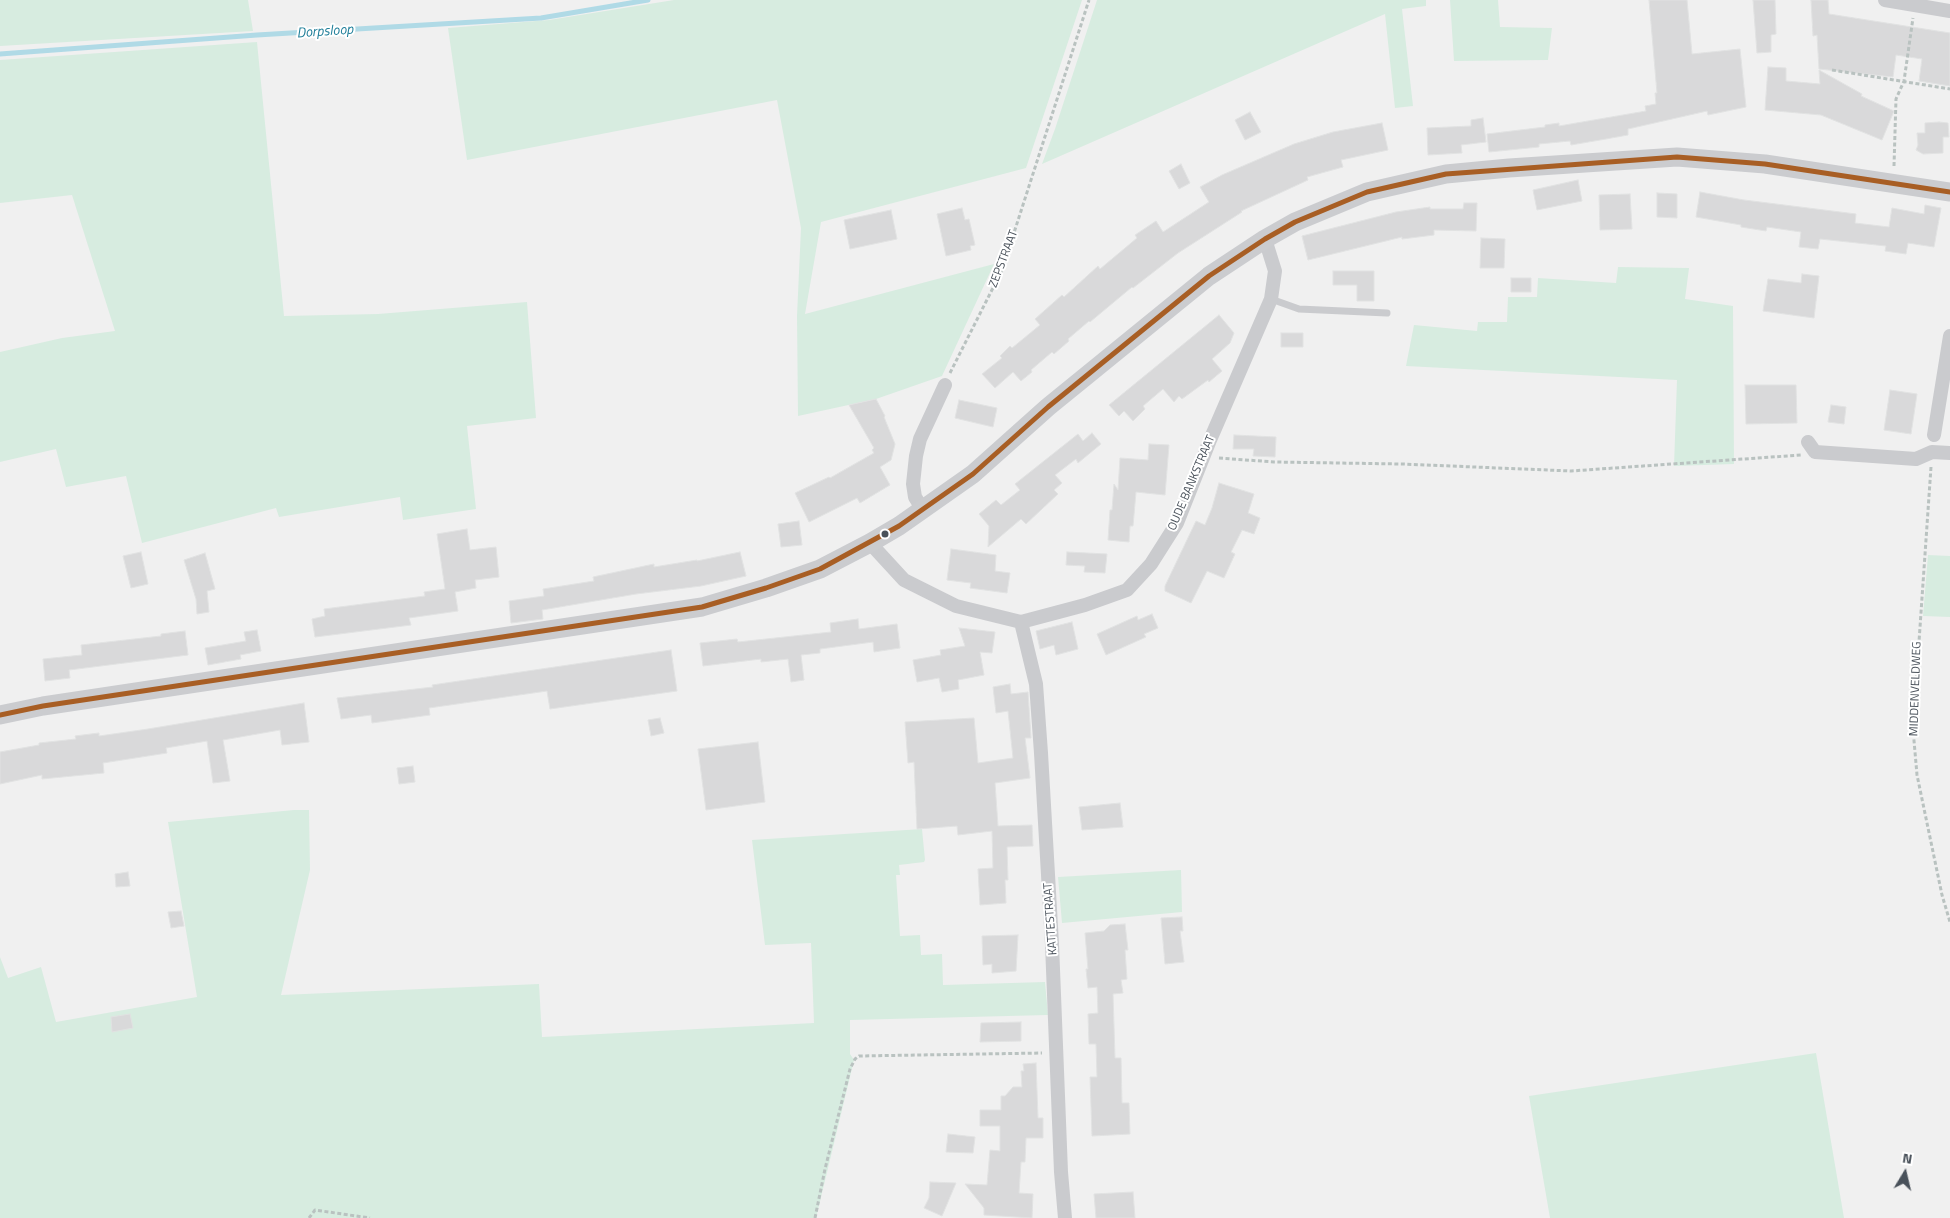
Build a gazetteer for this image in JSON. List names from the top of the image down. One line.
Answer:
{"streets":{"street":["OUDE BANKSTRAAT","KATTESTRAAT"],"path":["ZEPSTRAAT","MIDDENVELDWEG"]},"crossings":[["OUDE BANKSTRAAT","KATTESTRAAT"]],"water":["Dorpsloop"],"north":"top"}
